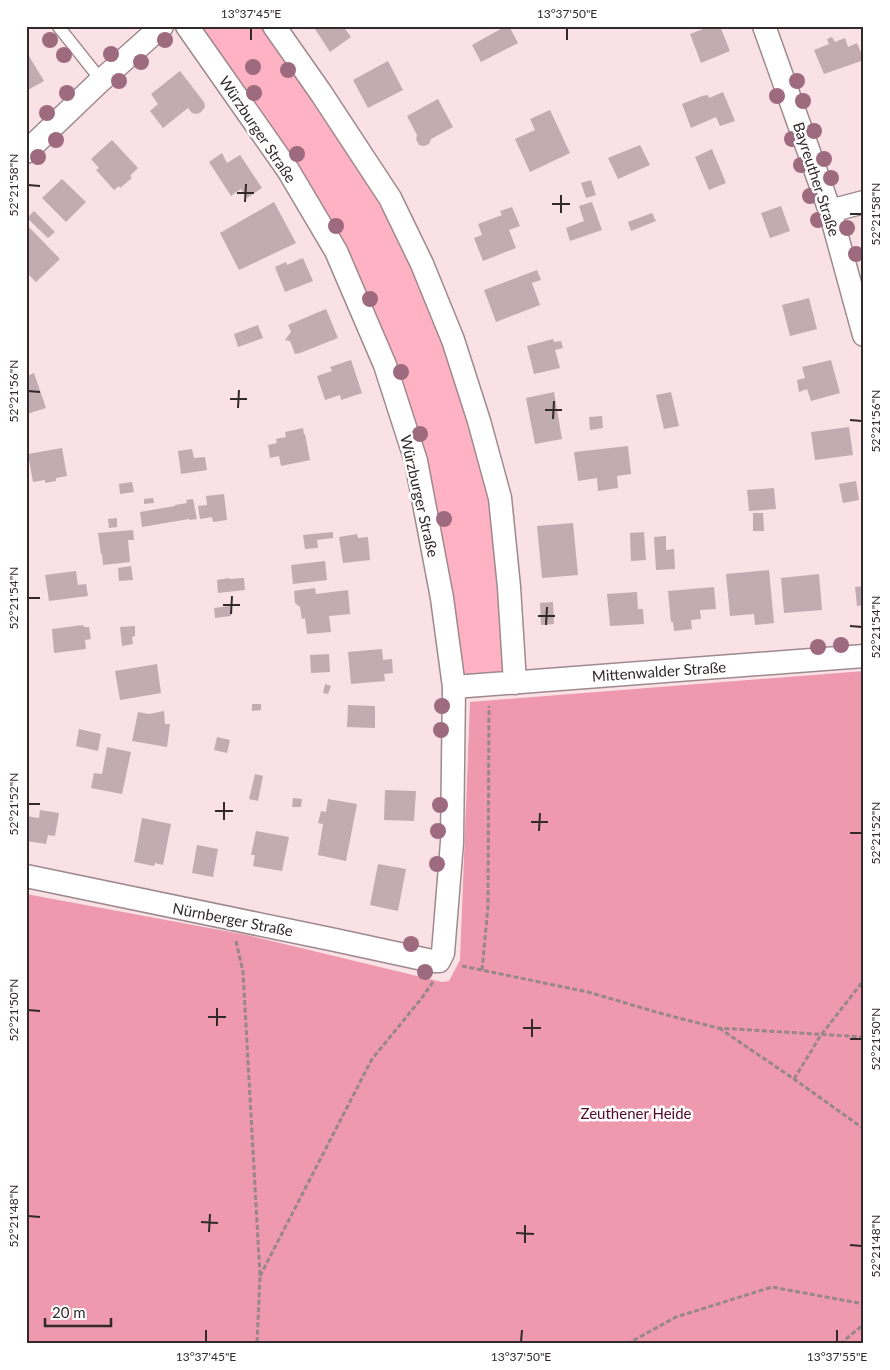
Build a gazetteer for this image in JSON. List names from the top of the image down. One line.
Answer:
{"streets":{"street":["Würzburger Straße","Bayreuther Straße","Mittenwalder Straße","Nürnberger Straße"]},"crossings":[["Würzburger Straße","Mittenwalder Straße"],["Würzburger Straße","Nürnberger Straße"]],"parks":["Zeuthener Heide"],"scale_bar":"20 m","coordinates":["13°37'45\"E","13°37'50\"E","52°21'58\"N","52°21'56\"N","52°21'54\"N","52°21'52\"N","52°21'50\"N","52°21'48\"N","13°37'55\"E"]}
